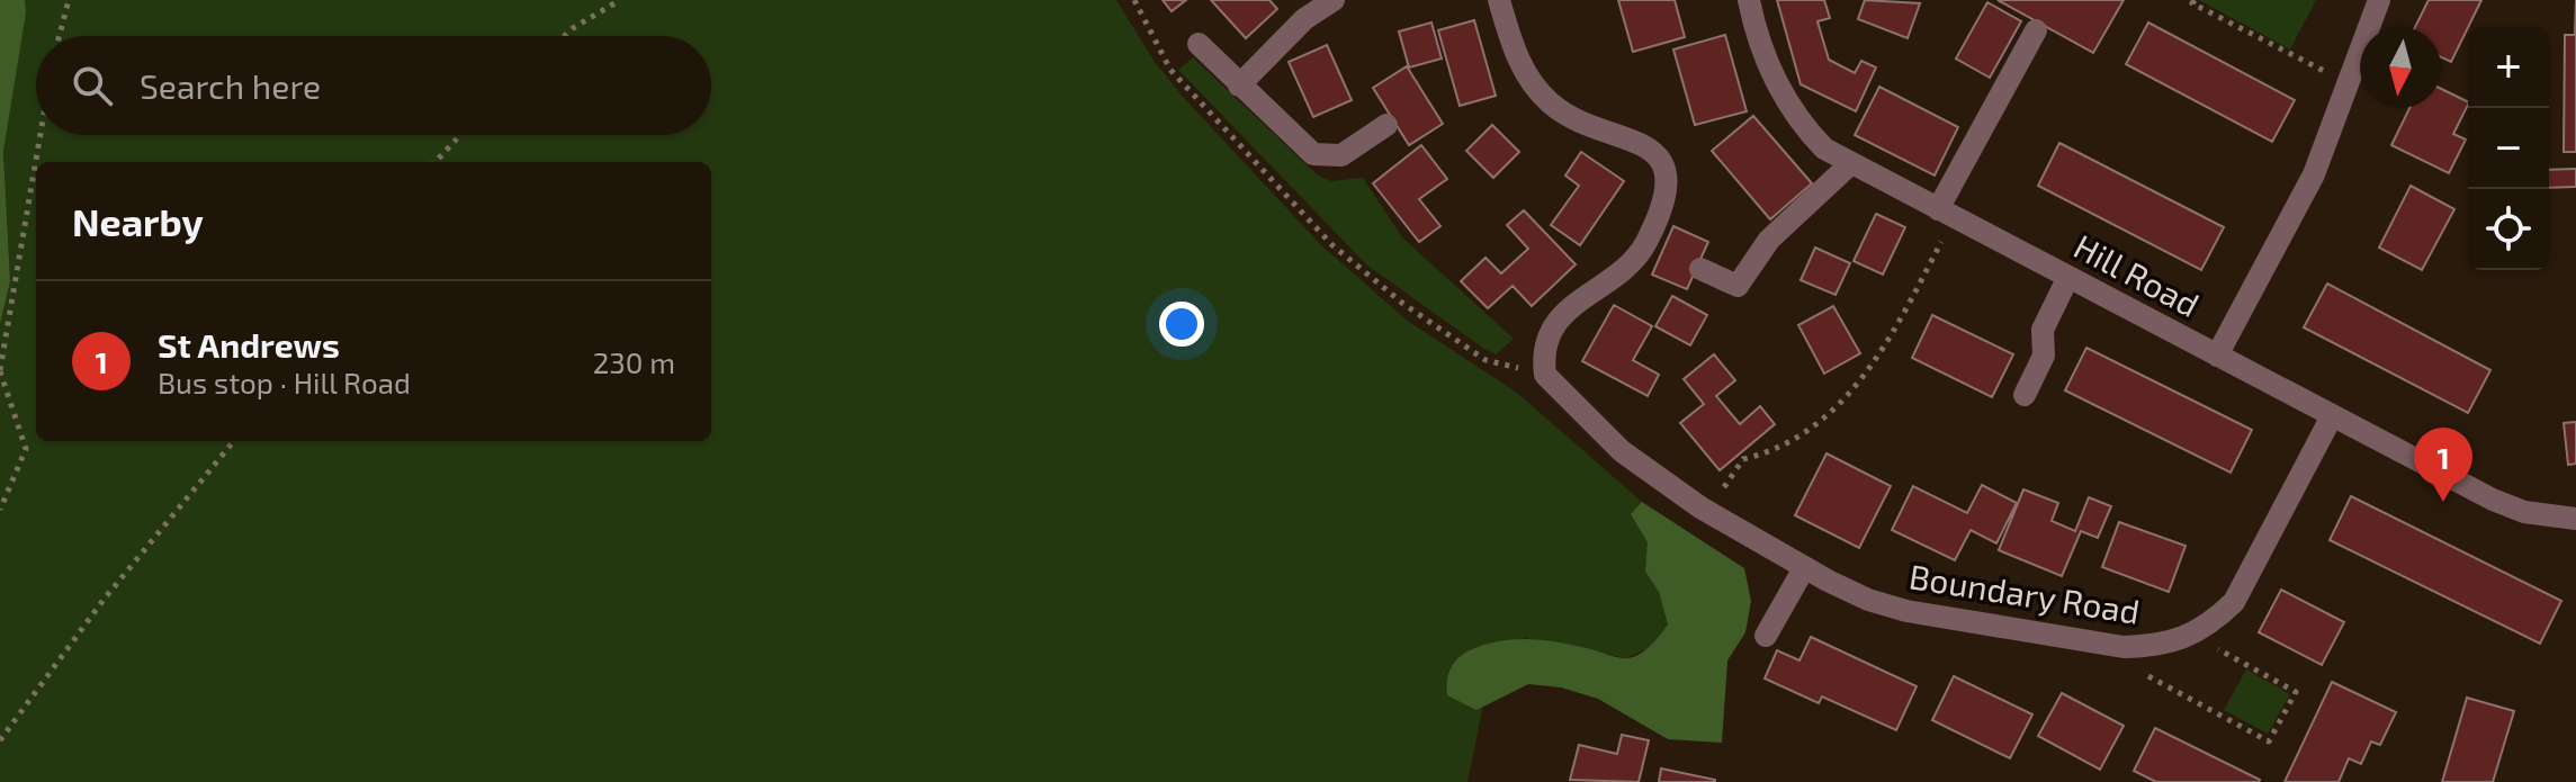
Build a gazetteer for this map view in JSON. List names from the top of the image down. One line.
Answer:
{"streets":{"street":["Hill Road","Boundary Road"]},"crossings":[["Hill Road","Boundary Road"]],"north":"bottom","page":{"map_buttons":["+","−"],"search":"Search here","heading":"Nearby","list":[{"mark":"1","name":"St Andrews","note":"Bus stop · Hill Road","value":"230 m"}],"pins":"1"}}
